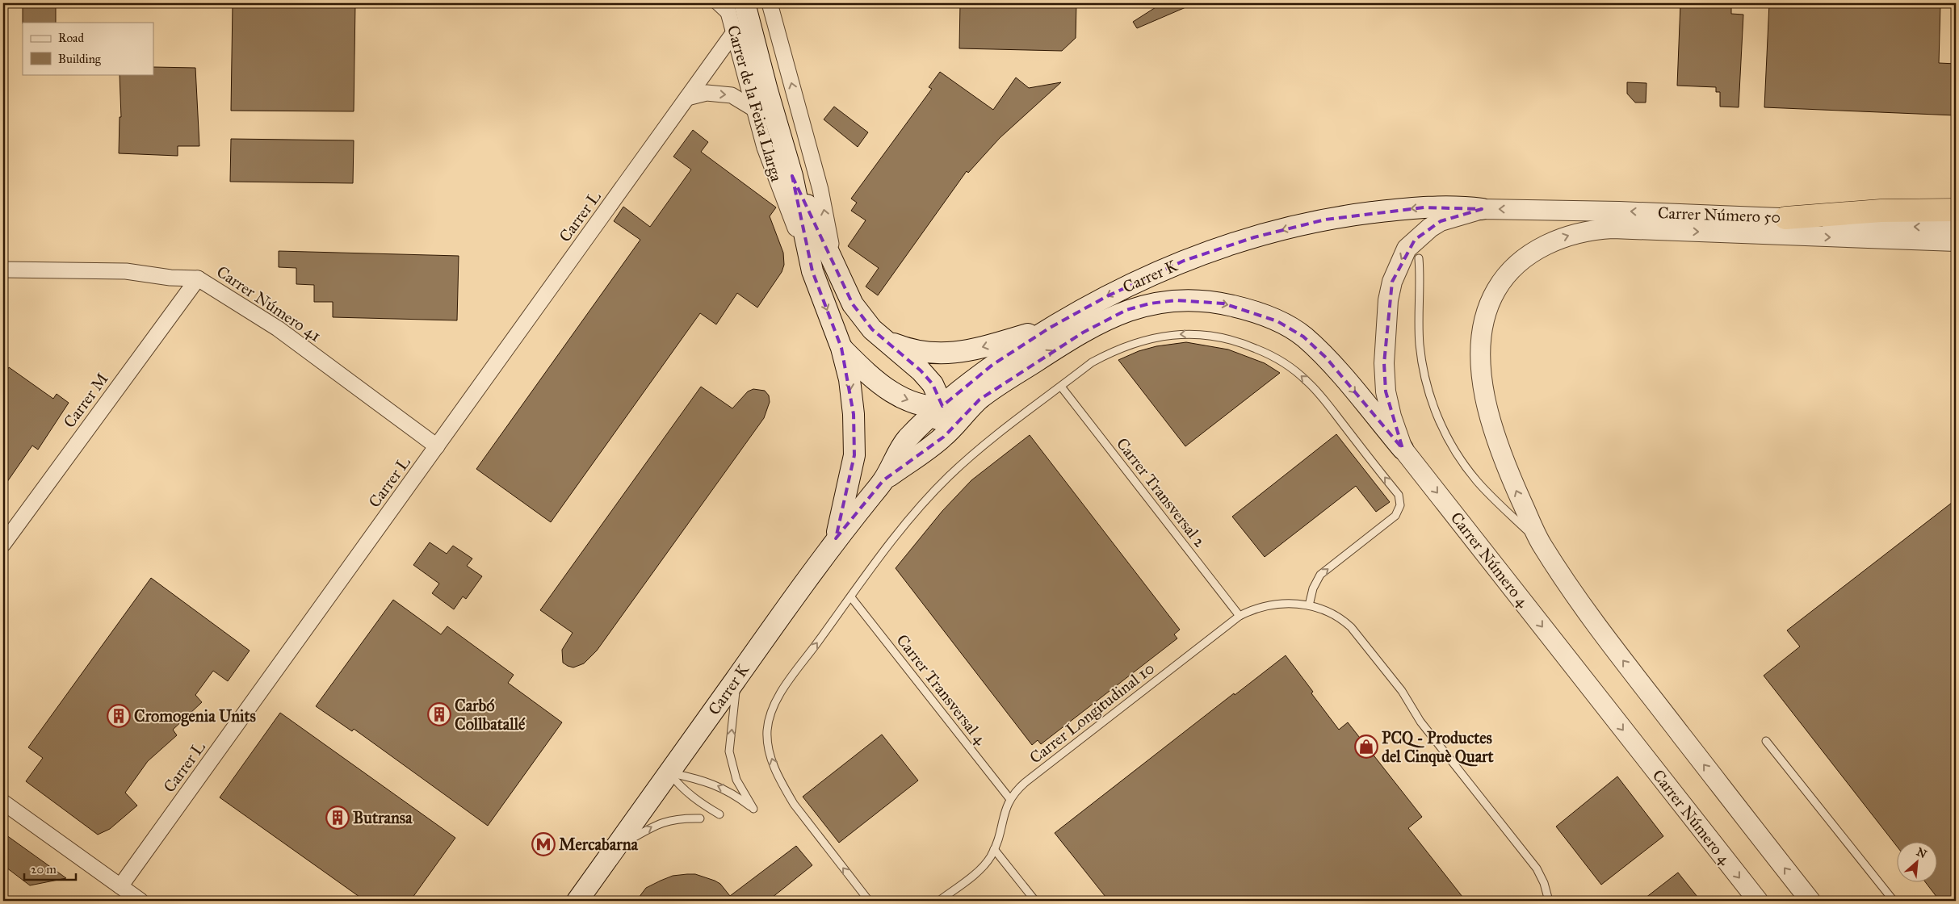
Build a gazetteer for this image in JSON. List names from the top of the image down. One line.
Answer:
{"streets":{"main road":["Carrer de la Feixa Llarga","Carrer K"],"street":["Carrer Número 50","Carrer L","Carrer Número 41","Carrer M","Carrer Número 4"],"lane":["Carrer Transversal 2","Carrer Transversal 4","Carrer Longitudinal 10"]},"crossings":[["Carrer de la Feixa Llarga","Carrer L"],["Carrer de la Feixa Llarga","Carrer K"],["Carrer Número 50","Carrer K"],["Carrer Número 50","Carrer Número 4"],["Carrer L","Carrer Número 41"],["Carrer K","Carrer Número 4"],["Carrer Número 41","Carrer M"],["Carrer Transversal 2","Carrer Longitudinal 10"],["Carrer Transversal 4","Carrer Longitudinal 10"]],"places":{"building":["Carbó Collbatallé","Cromogenia Units","Butransa"],"shop":["PCQ - Productes del Cinquè Quart"],"metro station":["Mercabarna"]},"legend":["Road","Building"],"scale_bar":"20 m","north":"top right"}
